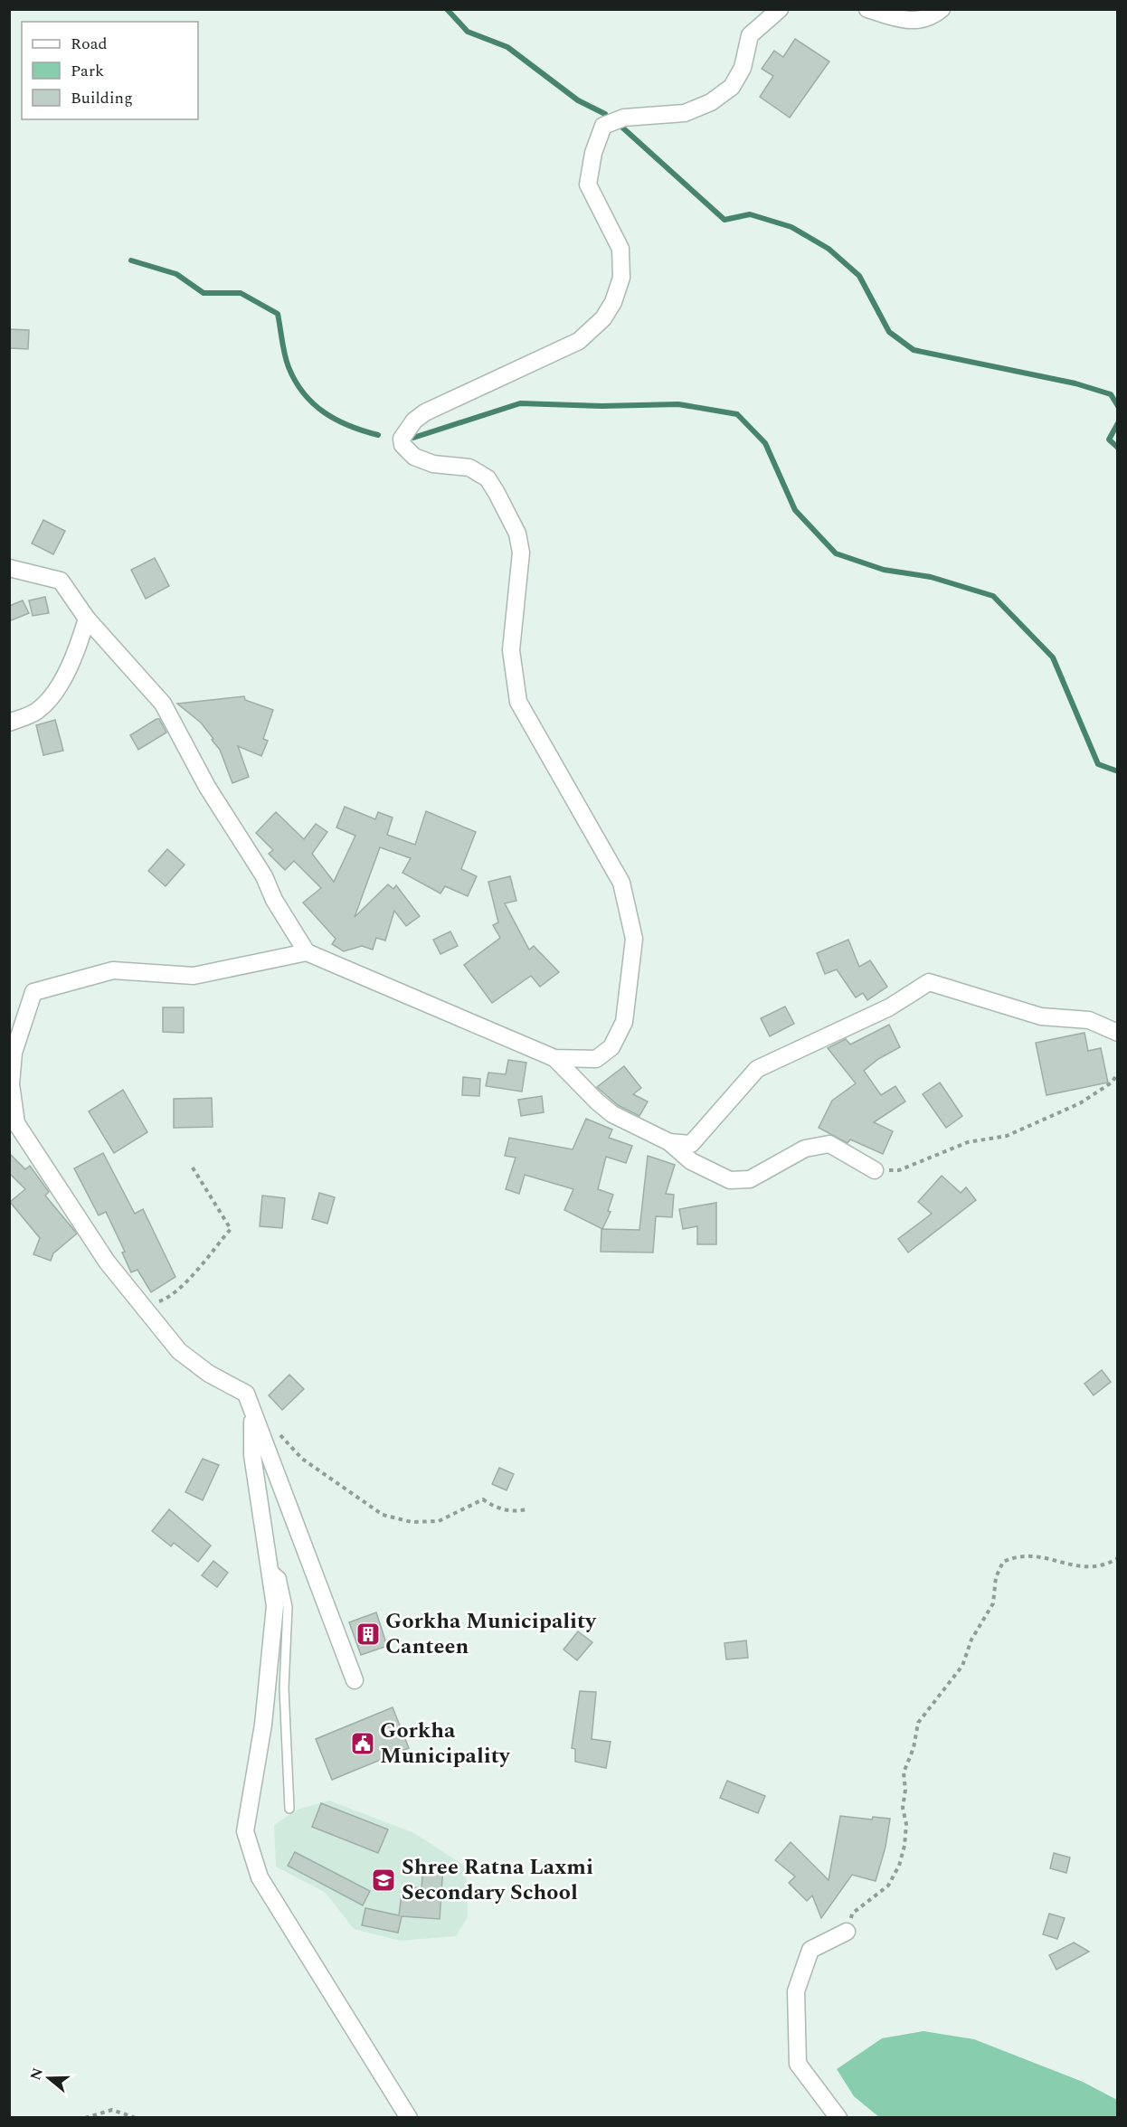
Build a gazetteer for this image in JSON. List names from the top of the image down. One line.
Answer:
{"places":{"building":["Gorkha Municipality Canteen"],"public building":["Gorkha Municipality"],"school or university":["Shree Ratna Laxmi Secondary School"]},"legend":["Road","Park","Building"],"north":"left"}
